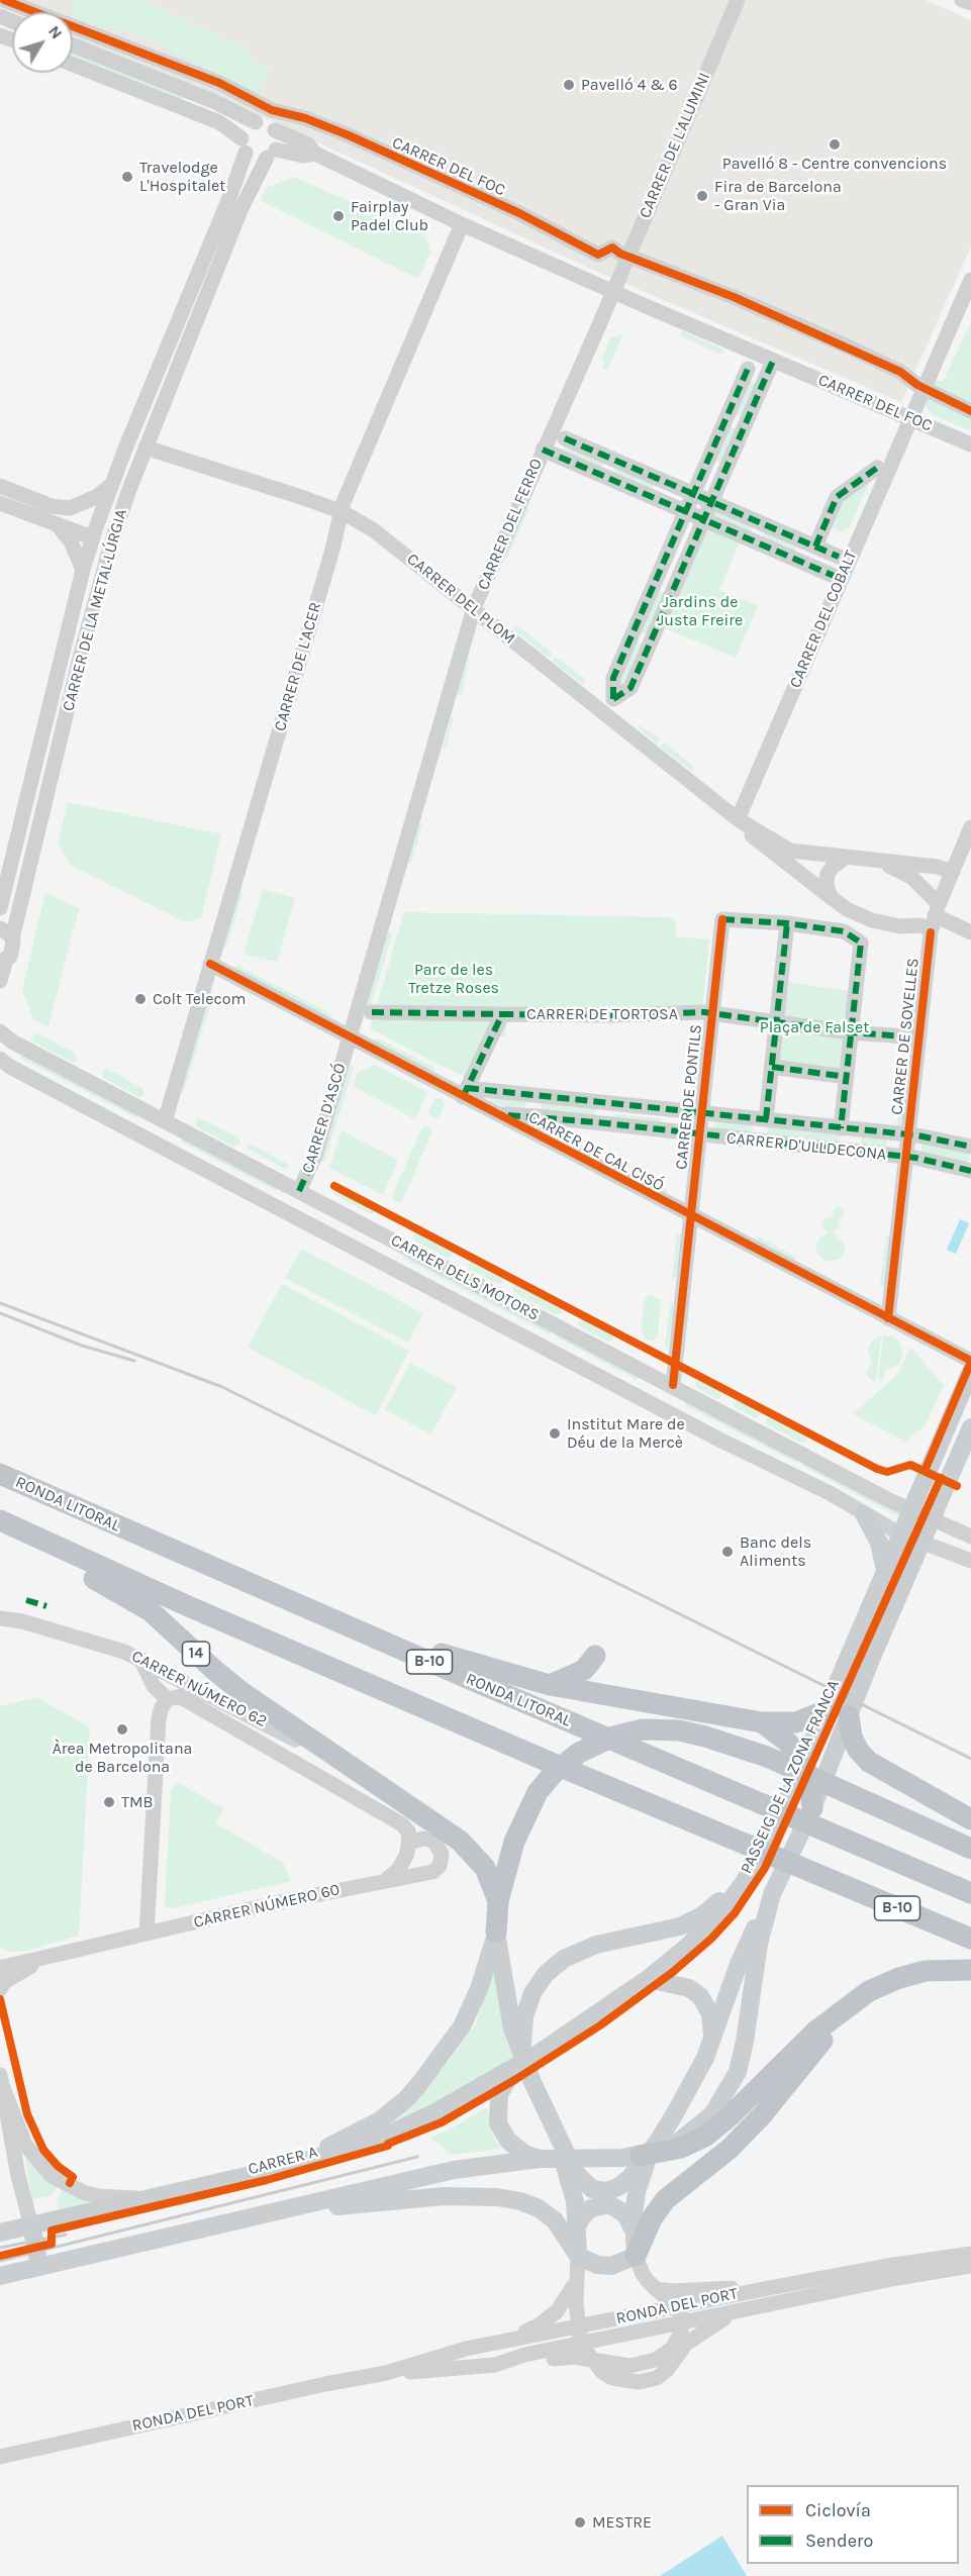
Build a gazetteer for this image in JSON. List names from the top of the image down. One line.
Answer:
{"streets":{"highway":["RONDA LITORAL","14","B-10"],"main road":["PASSEIG DE LA ZONA FRANCA","CARRER A"],"street":["CARRER DE L'ALUMINI","CARRER DEL FOC","CARRER DEL FERRO","CARRER DEL PLOM","CARRER DE LA METAL·LÚRGIA","CARRER DEL COBALT","CARRER DE L'ACER","CARRER DE TORTOSA","CARRER DE SOVELLES","CARRER DE PONTILS","CARRER D'ASCÓ","CARRER D'ULLDECONA","CARRER DE CAL CISÓ","CARRER DELS MOTORS","CARRER NÚMERO 62","CARRER NÚMERO 60","RONDA DEL PORT"]},"crossings":[["CARRER DE L'ALUMINI","CARRER DEL FOC"],["CARRER DE L'ALUMINI","CARRER DEL FERRO"],["CARRER DEL FOC","CARRER DEL FERRO"],["CARRER DEL FOC","CARRER DE LA METAL·LÚRGIA"],["CARRER DEL FOC","CARRER DEL COBALT"],["CARRER DEL FOC","CARRER DE L'ACER"],["CARRER DEL FERRO","CARRER DEL PLOM"],["CARRER DEL FERRO","CARRER D'ASCÓ"],["CARRER DEL PLOM","CARRER DE LA METAL·LÚRGIA"],["CARRER DEL PLOM","CARRER DEL COBALT"],["CARRER DEL PLOM","CARRER DE L'ACER"],["CARRER DE L'ACER","CARRER DE CAL CISÓ"],["CARRER DE L'ACER","CARRER DELS MOTORS"],["CARRER DE TORTOSA","CARRER DE SOVELLES"],["CARRER DE TORTOSA","CARRER DE PONTILS"],["CARRER DE TORTOSA","CARRER D'ULLDECONA"],["CARRER DE TORTOSA","CARRER DE CAL CISÓ"],["CARRER DE SOVELLES","CARRER D'ULLDECONA"],["CARRER DE SOVELLES","CARRER DE CAL CISÓ"],["CARRER DE PONTILS","CARRER D'ULLDECONA"],["CARRER DE PONTILS","CARRER DE CAL CISÓ"],["CARRER DE PONTILS","CARRER DELS MOTORS"],["CARRER D'ASCÓ","CARRER DE CAL CISÓ"],["CARRER D'ASCÓ","CARRER DELS MOTORS"],["CARRER D'ULLDECONA","CARRER DE CAL CISÓ"],["CARRER DELS MOTORS","PASSEIG DE LA ZONA FRANCA"],["14","CARRER NÚMERO 62"],["PASSEIG DE LA ZONA FRANCA","CARRER A"]],"parks":["Jardins de Justa Freire","Parc de les Tretze Roses","Plaça de Falset"],"places":["Pavelló 4 & 6","Pavelló 8 - Centre convencions","Travelodge L'Hospitalet","Fira de Barcelona - Gran Via","Fairplay Padel Club","Colt Telecom","Institut Mare de Déu de la Mercè","Banc dels Aliments","Àrea Metropolitana de Barcelona","TMB","MESTRE"],"legend":["Ciclovía","Sendero"],"north":"top right"}
